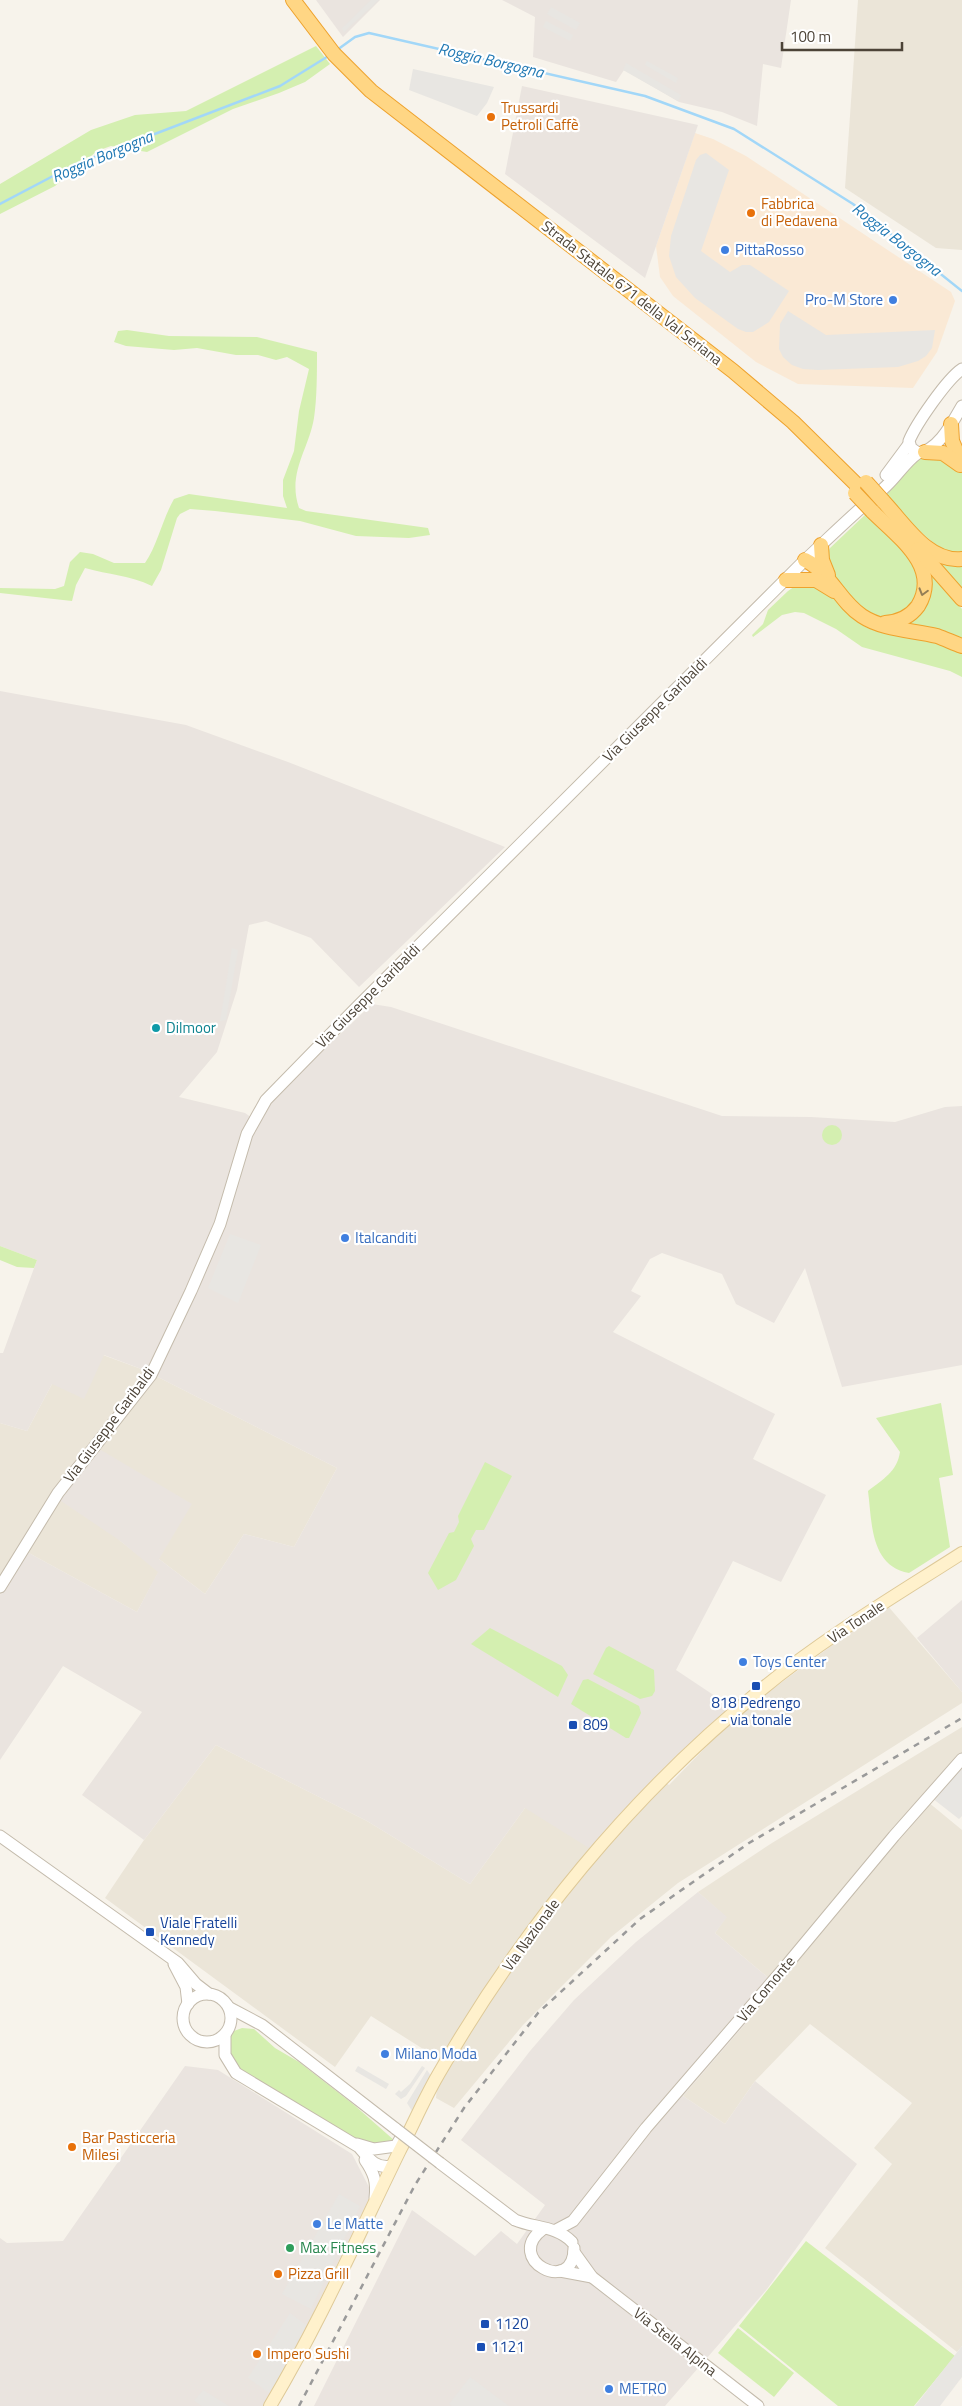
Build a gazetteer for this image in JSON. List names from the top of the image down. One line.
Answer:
{"streets":{"highway":["Strada Statale 671 della Val Seriana"],"main road":["Via Tonale","Via Nazionale"],"street":["Via Giuseppe Garibaldi","Via Comonte","Via Stella Alpina"]},"crossings":[["Strada Statale 671 della Val Seriana","Via Giuseppe Garibaldi"],["Via Tonale","Via Nazionale"]],"water":["Roggia Borgogna"],"places":{"other":["Trussardi Petroli Caffè","Fabbrica di Pedavena","PittaRosso","Pro-M Store","Dilmoor","Italcanditi","Toys Center","Milano Moda","Bar Pasticceria Milesi","Le Matte","Max Fitness","Pizza Grill","Impero Sushi","METRO"],"transit":["818 Pedrengo - via tonale","809","Viale Fratelli Kennedy","1120","1121"]},"scale_bar":"100 m"}
